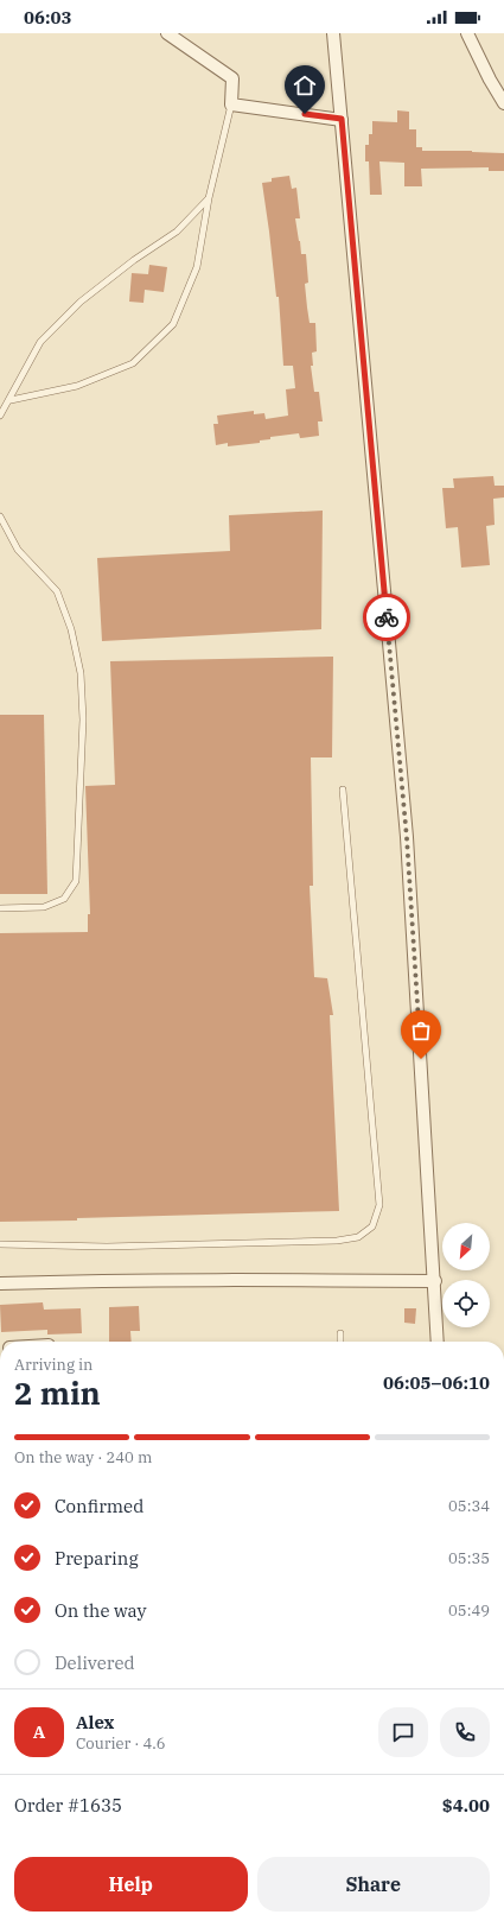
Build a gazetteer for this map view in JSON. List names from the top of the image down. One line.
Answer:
{"north":"bottom left","page":{"status":"06:03","heading":["2 min","Arriving in","06:05–06:10"],"panel":["Alex","Courier · 4.6","Order #1635","$4.00"],"bar":"On the way · 240 m","list":[["Confirmed","05:34"],["Preparing","05:35"],["On the way","05:49"],"Delivered"],"round":"A","buttons":["Help","Share"]}}
